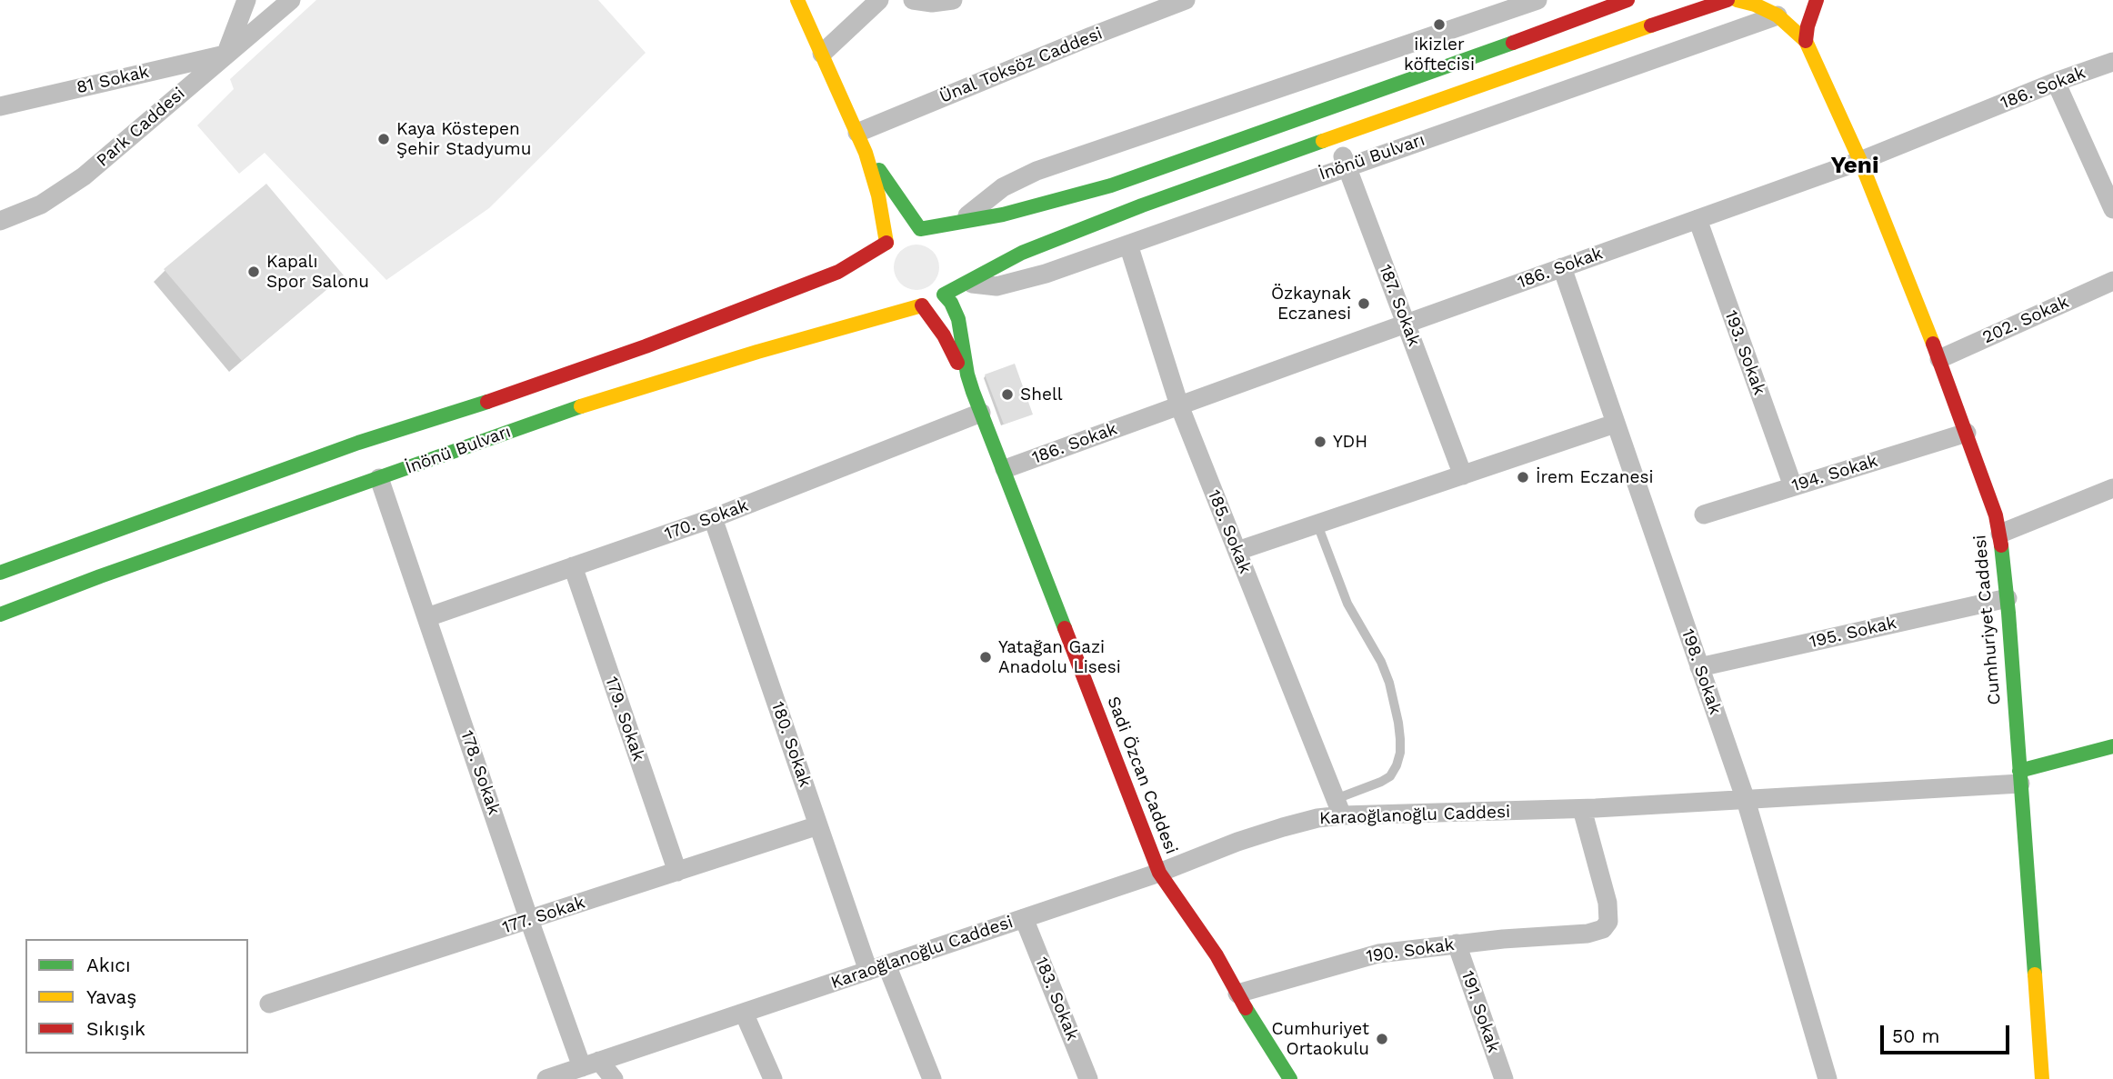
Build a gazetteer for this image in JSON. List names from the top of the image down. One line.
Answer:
{"streets":{"main road":["İnönü Bulvarı","Cumhuriyet Caddesi","Sadi Özcan Caddesi","Karaoğlanoğlu Caddesi"],"street":["Ünal Toksöz Caddesi","81 Sokak","186. Sokak","Park Caddesi","187. Sokak","202. Sokak","193. Sokak","194. Sokak","170. Sokak","185. Sokak","195. Sokak","198. Sokak","179. Sokak","180. Sokak","178. Sokak","177. Sokak","190. Sokak","183. Sokak","191. Sokak"]},"crossings":[["81 Sokak","Park Caddesi"],["186. Sokak","187. Sokak"],["186. Sokak","193. Sokak"],["186. Sokak","185. Sokak"],["186. Sokak","Cumhuriyet Caddesi"],["186. Sokak","198. Sokak"],["186. Sokak","Sadi Özcan Caddesi"],["İnönü Bulvarı","187. Sokak"],["İnönü Bulvarı","185. Sokak"],["İnönü Bulvarı","Cumhuriyet Caddesi"],["İnönü Bulvarı","178. Sokak"],["İnönü Bulvarı","Sadi Özcan Caddesi"],["202. Sokak","Cumhuriyet Caddesi"],["193. Sokak","194. Sokak"],["194. Sokak","Cumhuriyet Caddesi"],["170. Sokak","179. Sokak"],["170. Sokak","180. Sokak"],["170. Sokak","178. Sokak"],["170. Sokak","Sadi Özcan Caddesi"],["185. Sokak","Karaoğlanoğlu Caddesi"],["Cumhuriyet Caddesi","195. Sokak"],["Cumhuriyet Caddesi","Karaoğlanoğlu Caddesi"],["195. Sokak","198. Sokak"],["198. Sokak","Karaoğlanoğlu Caddesi"],["179. Sokak","177. Sokak"],["180. Sokak","Karaoğlanoğlu Caddesi"],["180. Sokak","177. Sokak"],["178. Sokak","Karaoğlanoğlu Caddesi"],["178. Sokak","177. Sokak"],["Sadi Özcan Caddesi","Karaoğlanoğlu Caddesi"],["Sadi Özcan Caddesi","190. Sokak"],["Karaoğlanoğlu Caddesi","190. Sokak"],["Karaoğlanoğlu Caddesi","183. Sokak"],["190. Sokak","191. Sokak"]],"districts":["Yeni"],"places":["ikizler köftecisi","Kaya Köstepen Şehir Stadyumu","Kapalı Spor Salonu","Özkaynak Eczanesi","Shell","YDH","İrem Eczanesi","Yatağan Gazi Anadolu Lisesi","Cumhuriyet Ortaokulu"],"legend":["Akıcı","Yavaş","Sıkışık"],"scale_bar":"50 m"}
